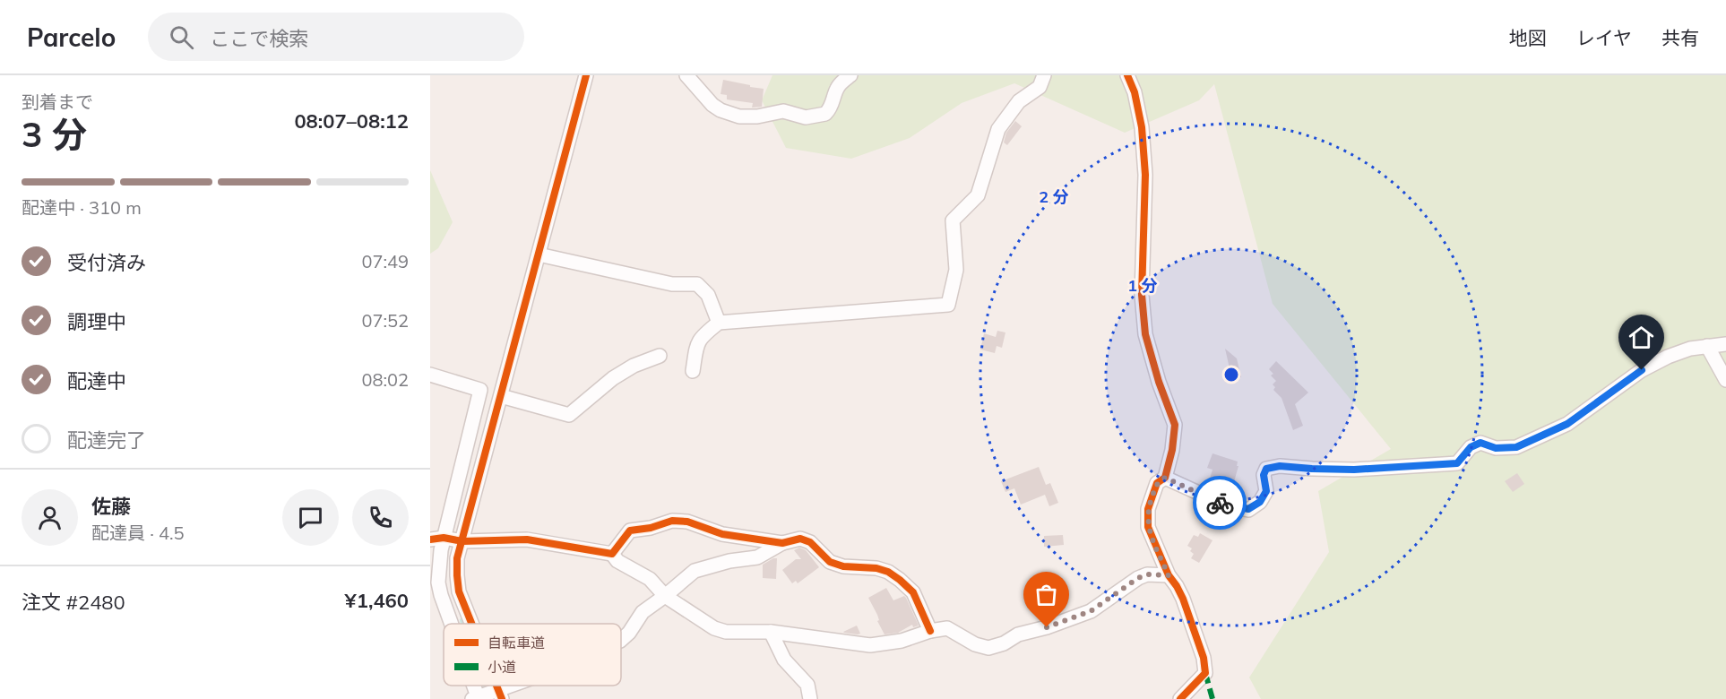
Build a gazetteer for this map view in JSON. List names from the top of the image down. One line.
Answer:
{"legend":["自転車道","小道"],"page":{"header":"Parcelo","search":"ここで検索","nav":["地図","レイヤ","共有"],"heading":["3 分","到着まで","08:07–08:12"],"panel":["佐藤","配達員 · 4.5","注文 #2480","¥1,460"],"bar":"配達中 · 310 m","list":[["受付済み","07:49"],["調理中","07:52"],["配達中","08:02"],"配達完了"]},"rings":["2 分","1 分"]}
